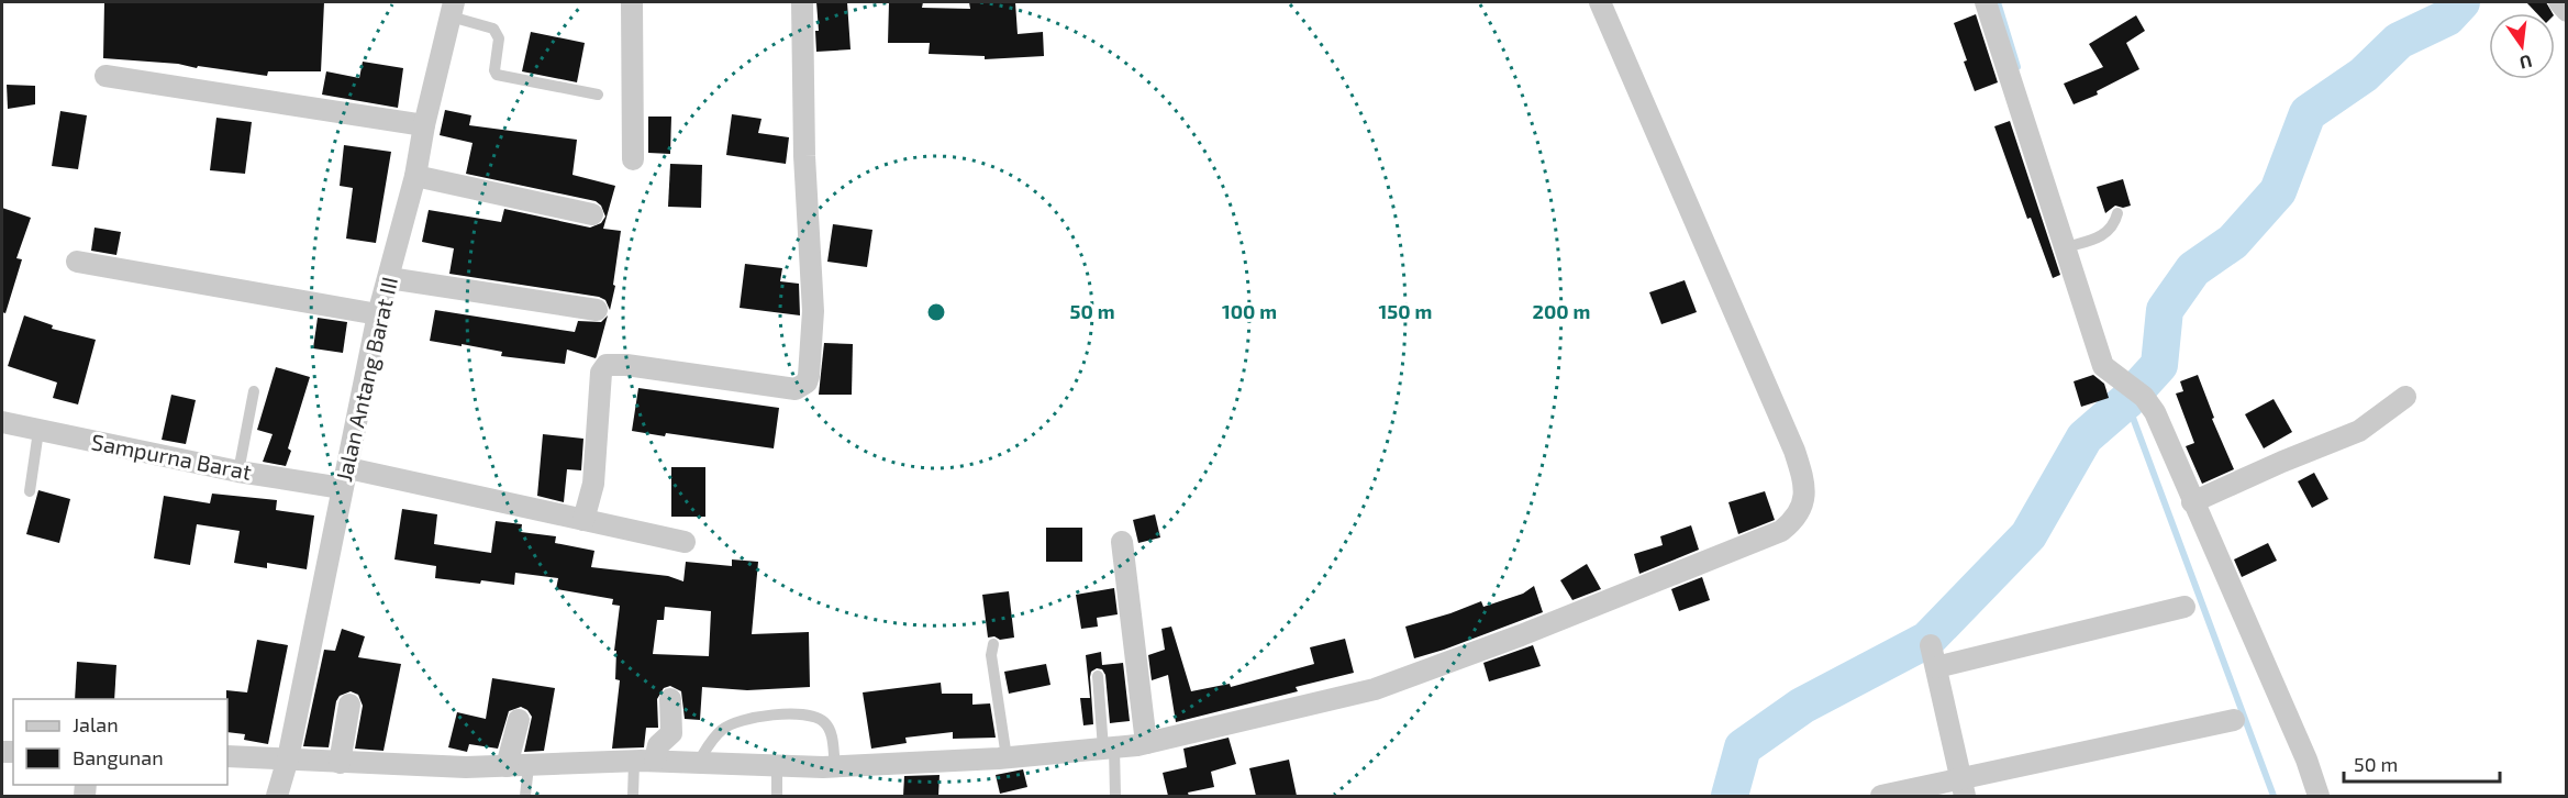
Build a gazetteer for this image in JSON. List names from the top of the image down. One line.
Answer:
{"streets":{"street":["Jalan Antang Barat III","Sampurna Barat"]},"crossings":[["Jalan Antang Barat III","Sampurna Barat"]],"legend":["Jalan","Bangunan"],"scale_bar":"50 m","north":"bottom","rings":["50 m","100 m","150 m","200 m"]}
